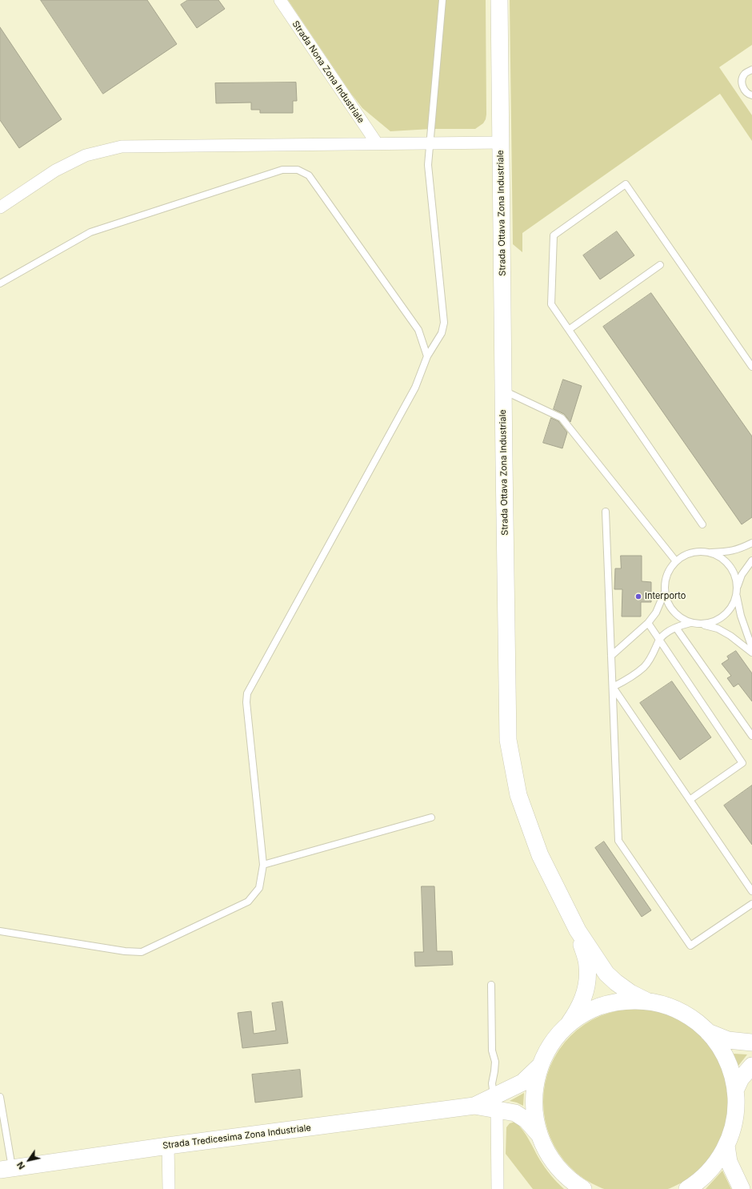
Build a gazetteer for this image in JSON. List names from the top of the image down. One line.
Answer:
{"streets":{"main road":["Strada Ottava Zona Industriale","Strada Tredicesima Zona Industriale"],"street":["Strada Nona Zona Industriale"]},"places":["Interporto"],"north":"bottom left"}
